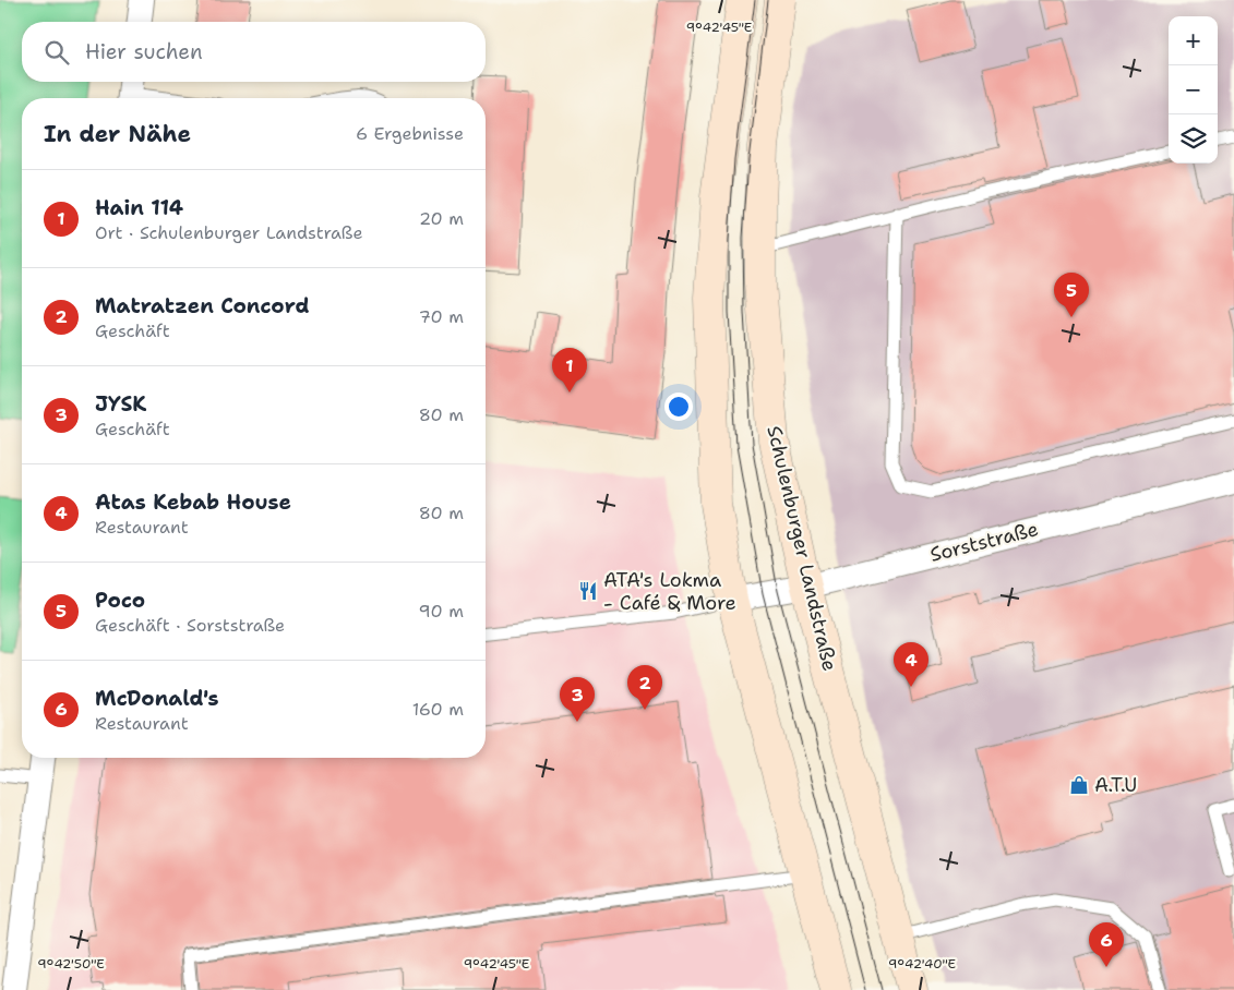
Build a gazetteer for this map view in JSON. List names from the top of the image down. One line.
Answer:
{"streets":{"main road":["Schulenburger Landstraße"],"street":["Sorststraße"]},"crossings":[["Sorststraße","Schulenburger Landstraße"]],"places":{"restaurant":["ATA's Lokma - Café & More"],"shop":["A.T.U"]},"page":{"map_buttons":["+","−"],"search":"Hier suchen","heading":["In der Nähe","6 Ergebnisse"],"list":[{"mark":"1","name":"Hain 114","note":"Ort · Schulenburger Landstraße","value":"20 m"},{"mark":"2","name":"Matratzen Concord","note":"Geschäft","value":"70 m"},{"mark":"3","name":"JYSK","note":"Geschäft","value":"80 m"},{"mark":"4","name":"Atas Kebab House","note":"Restaurant","value":"80 m"},{"mark":"5","name":"Poco","note":"Geschäft · Sorststraße","value":"90 m"},{"mark":"6","name":"McDonald's","note":"Restaurant","value":"160 m"}],"pins":["5","1","4","2","3","6"]},"coordinates":["9°42'45\"E","9°42'50\"E","9°42'40\"E"]}
